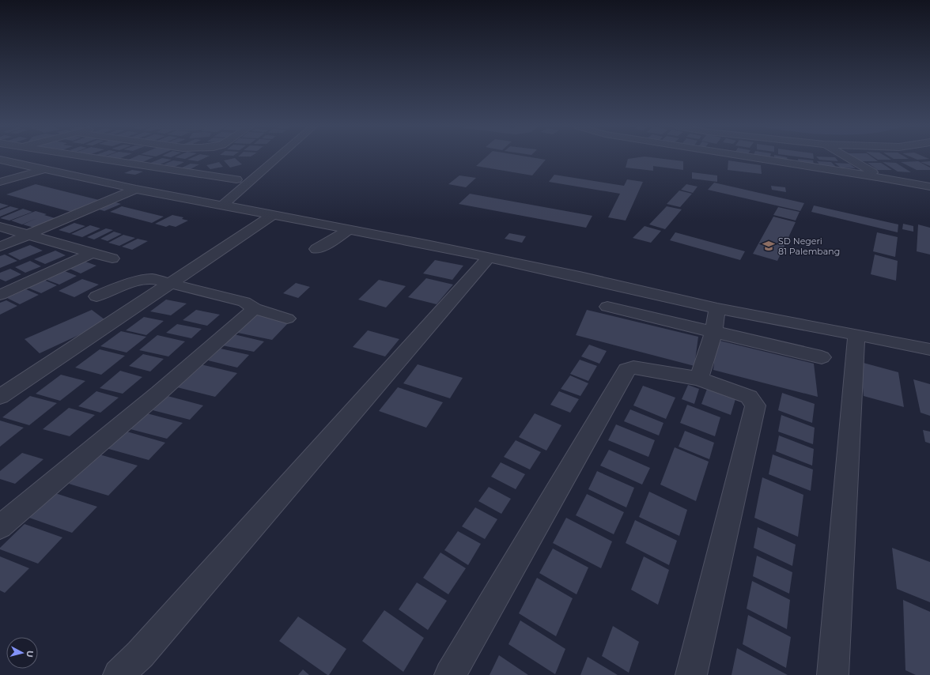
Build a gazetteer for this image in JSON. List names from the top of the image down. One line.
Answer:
{"places":{"school or university":["SD Negeri 81 Palembang"]},"north":"right"}
